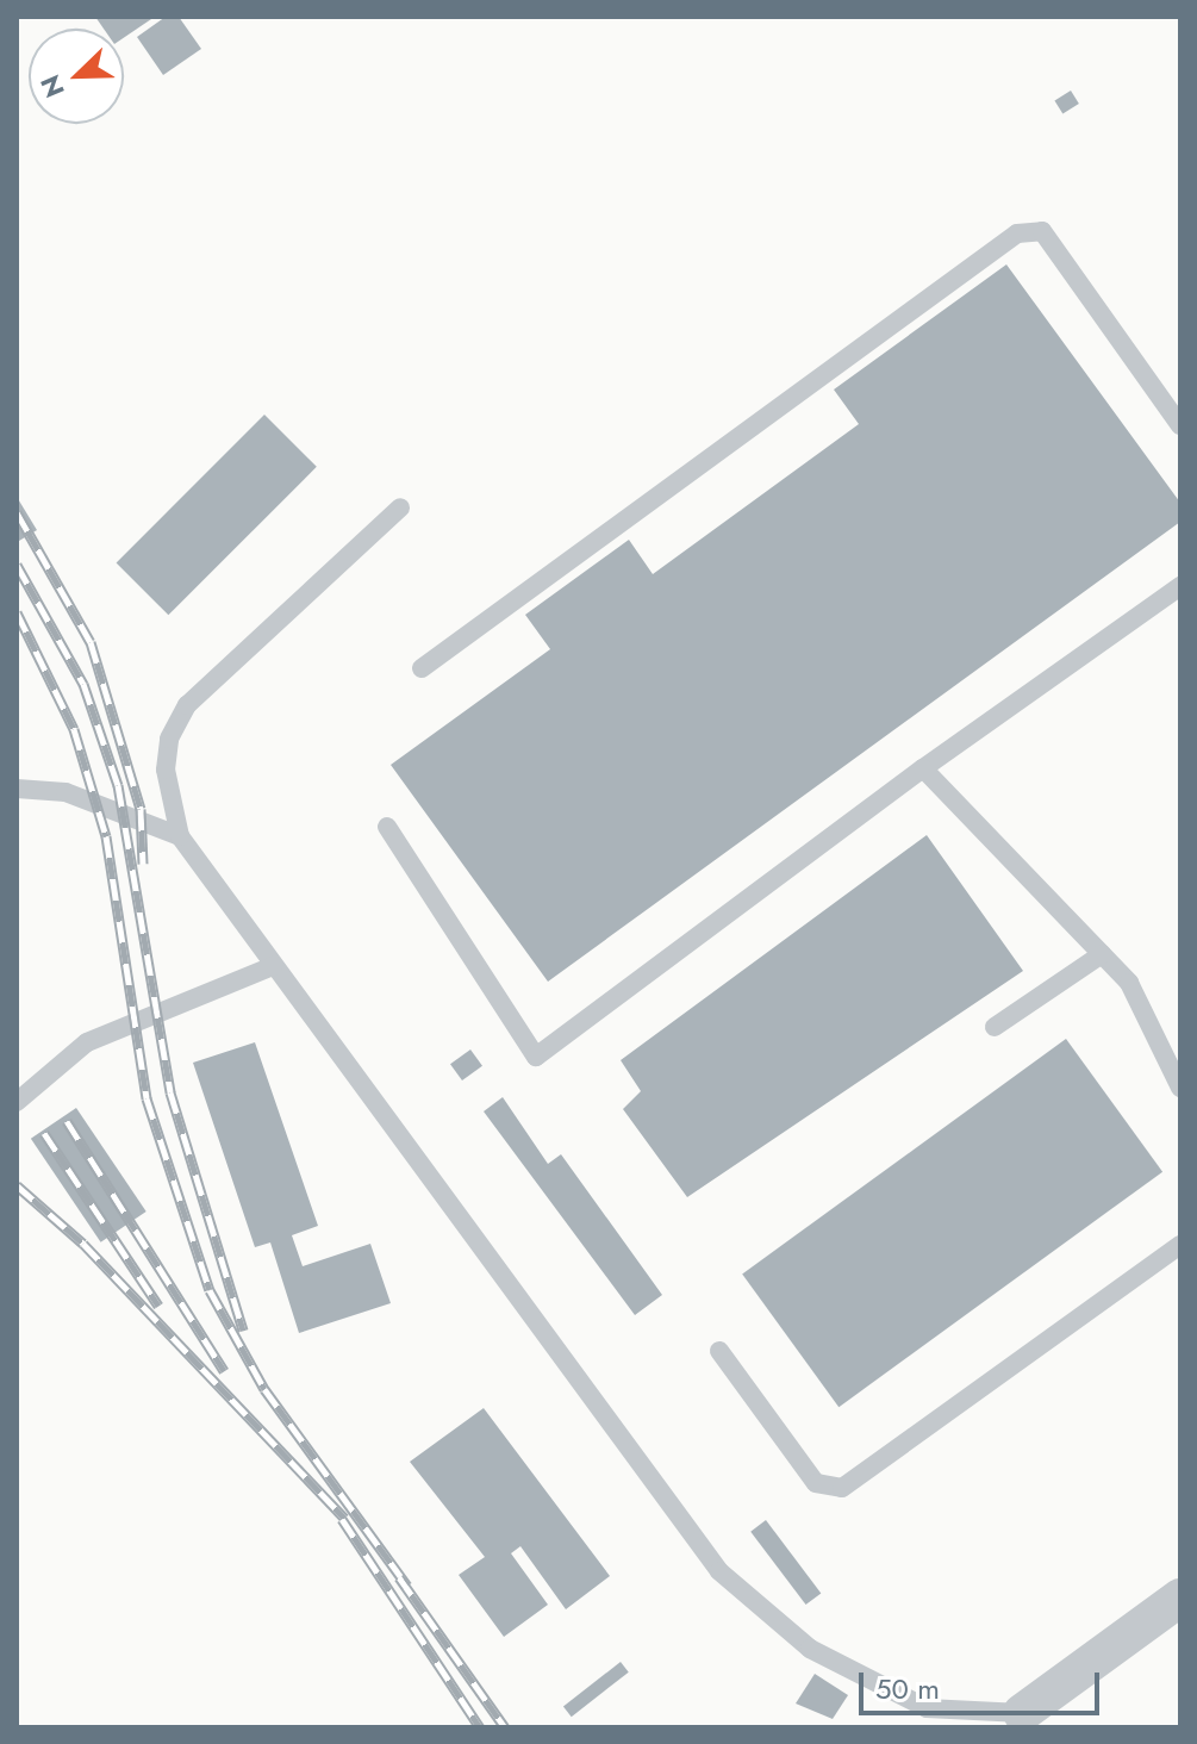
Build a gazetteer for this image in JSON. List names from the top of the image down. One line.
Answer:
{"scale_bar":"50 m","north":"bottom left"}
